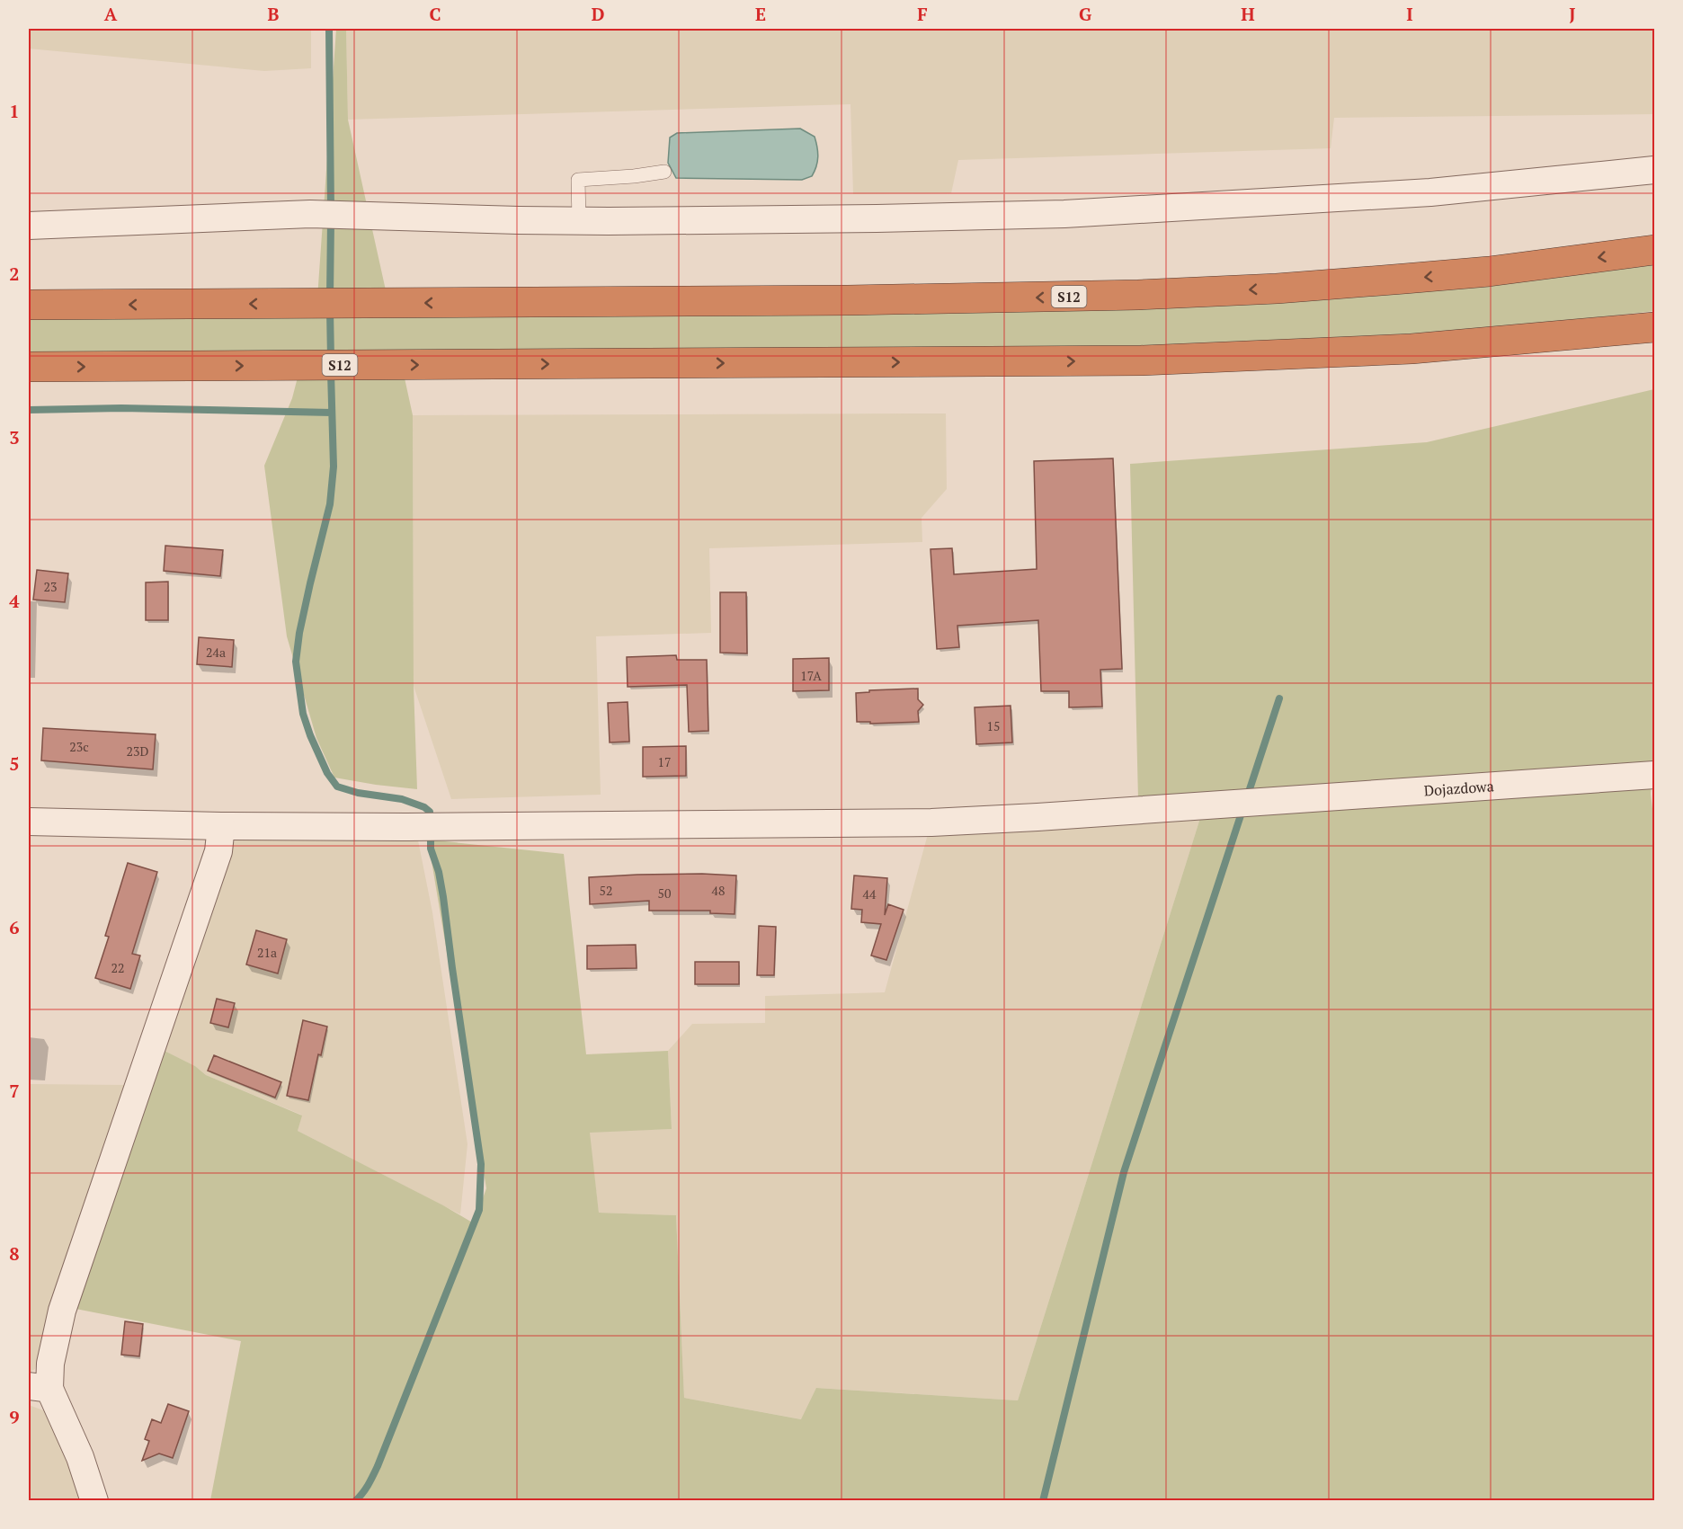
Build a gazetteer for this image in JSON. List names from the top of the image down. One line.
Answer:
{"streets":{"highway":["S12"],"street":["Dojazdowa"]},"house_numbers":["23","24a","17A","15","23c","23D","17","52","48","50","44","21a","22"],"grid":{"columns":["A","B","C","D","E","F","G","H","I","J"],"rows":["1","2","3","4","5","6","7","8","9"]}}
